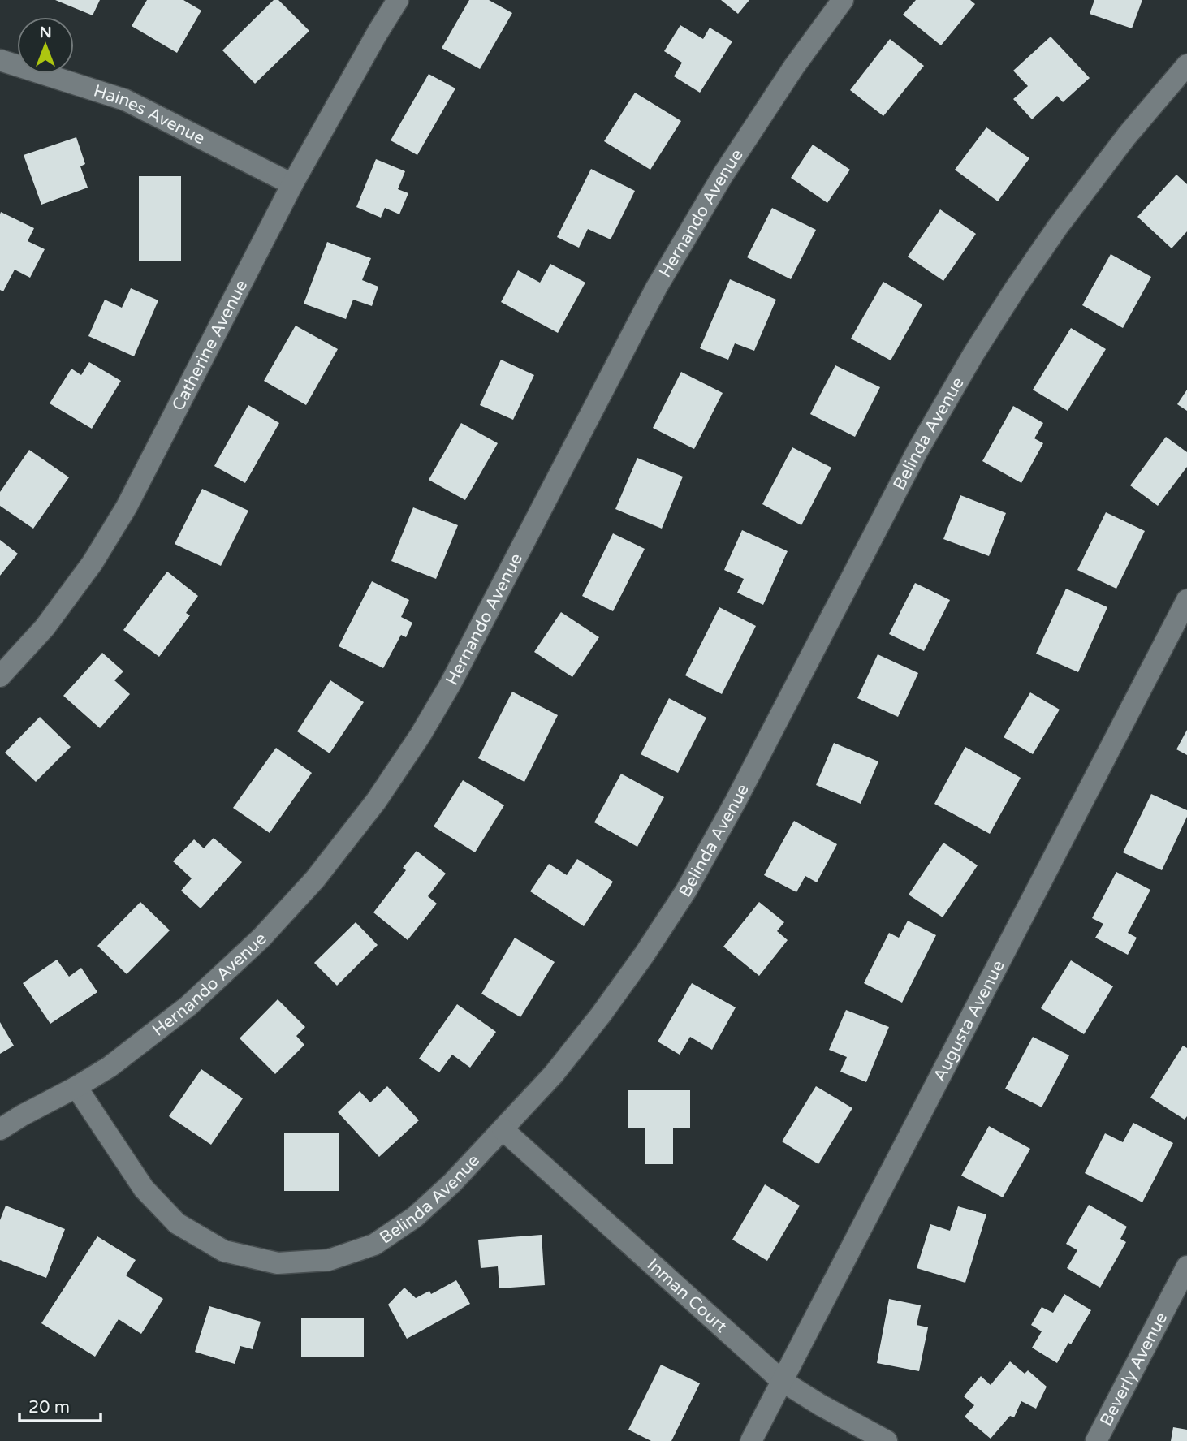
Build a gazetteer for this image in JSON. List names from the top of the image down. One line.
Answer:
{"streets":{"street":["Haines Avenue","Hernando Avenue","Catherine Avenue","Belinda Avenue","Augusta Avenue","Inman Court","Beverly Avenue"]},"crossings":[["Haines Avenue","Catherine Avenue"],["Hernando Avenue","Belinda Avenue"],["Belinda Avenue","Inman Court"],["Augusta Avenue","Inman Court"]],"scale_bar":"20 m","north":"top"}
